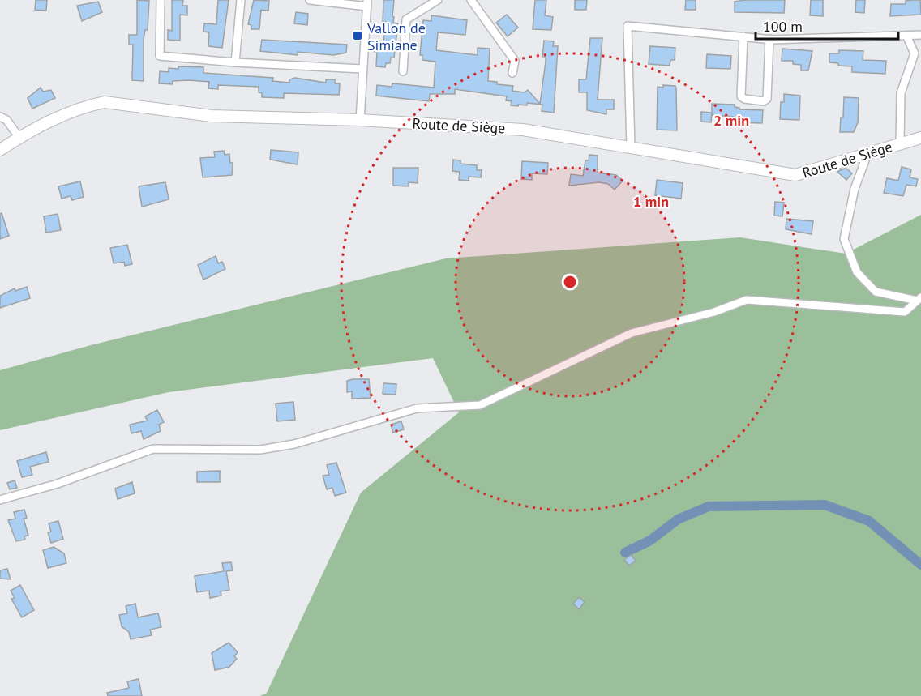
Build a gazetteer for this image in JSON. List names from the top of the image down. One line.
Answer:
{"streets":{"street":["Route de Siège"]},"places":{"transit":["Vallon de Simiane"]},"scale_bar":"100 m","rings":["2 min","1 min"]}
